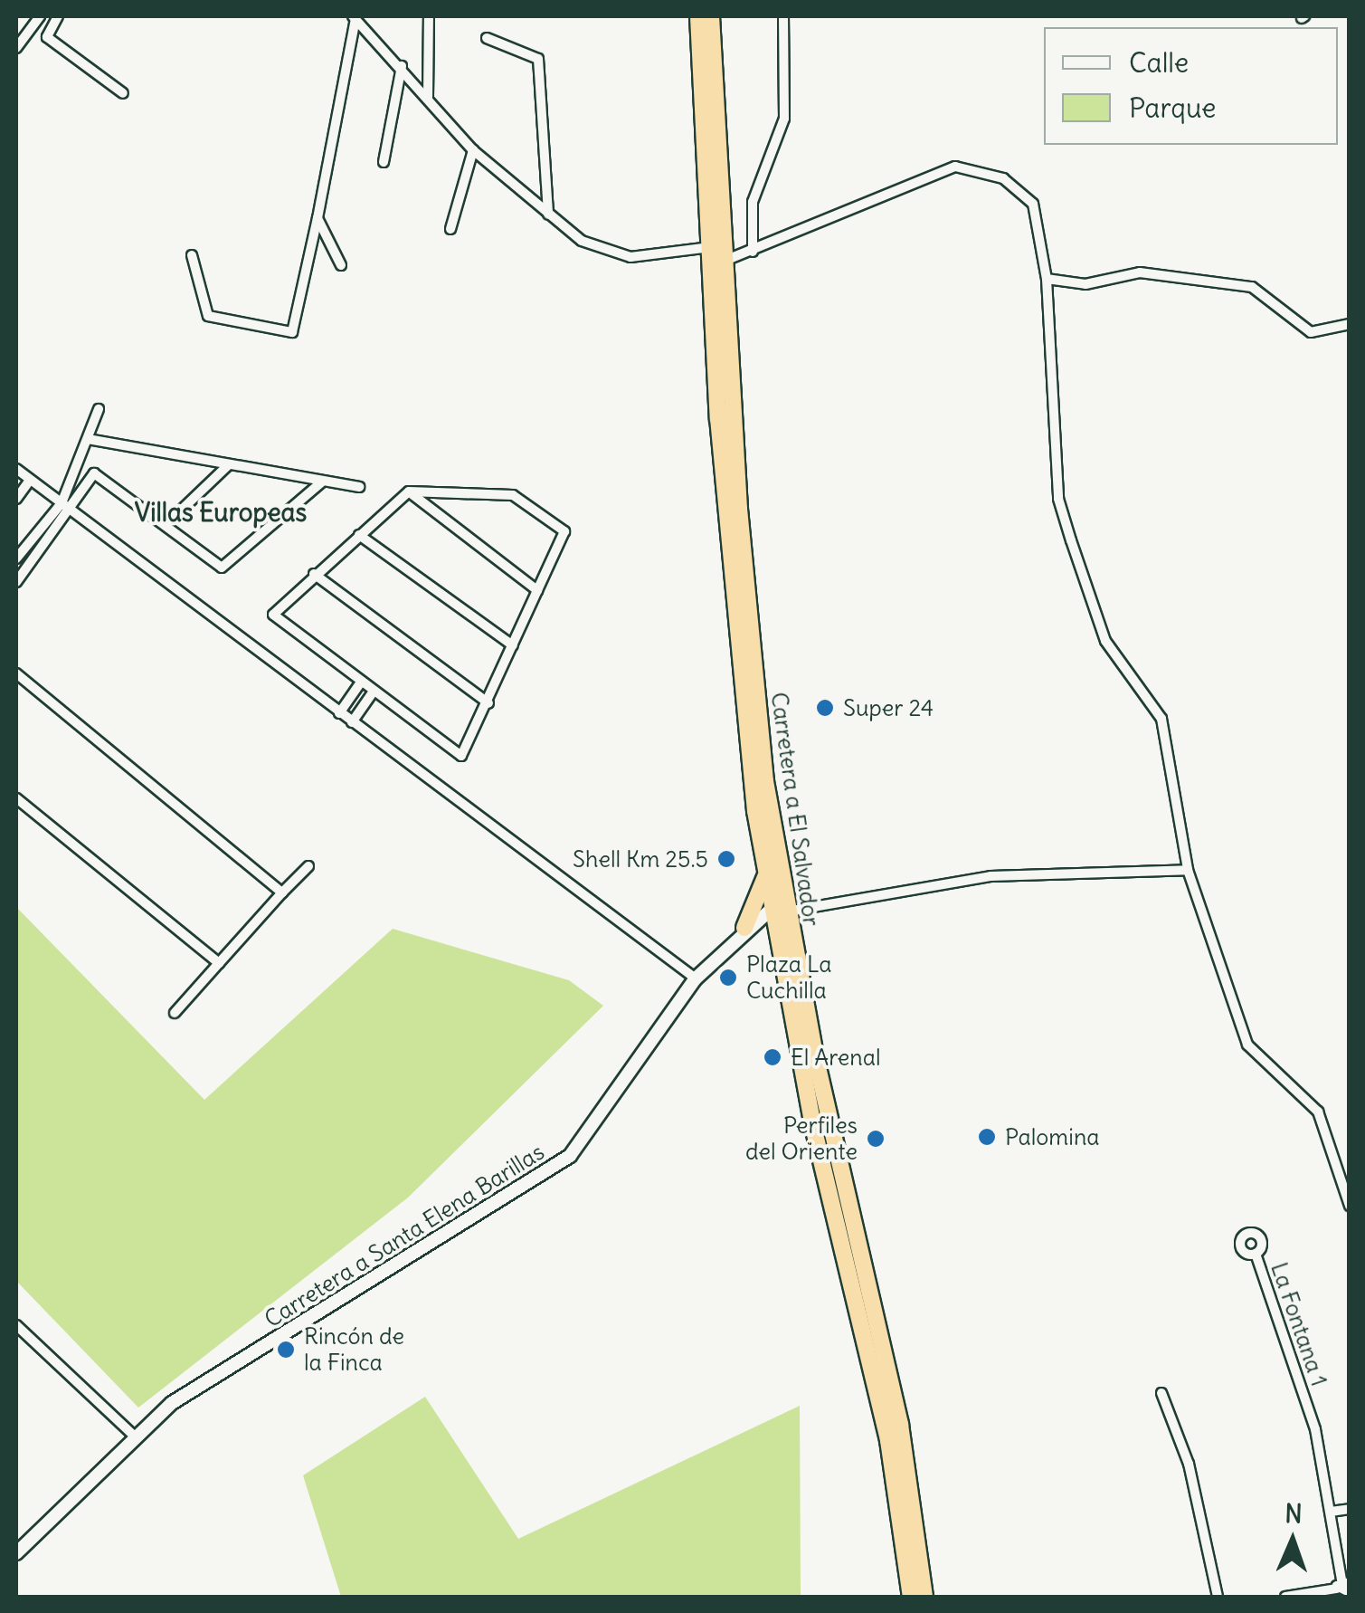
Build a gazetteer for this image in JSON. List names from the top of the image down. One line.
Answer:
{"streets":{"highway":["Carretera a El Salvador"],"main road":["Carretera a Santa Elena Barillas"],"street":["La Fontana 1"]},"districts":["Villas Europeas"],"places":["Super 24","Shell Km 25.5","Plaza La Cuchilla","El Arenal","Palomina","Perfiles del Oriente","Rincón de la Finca"],"legend":["Calle","Parque"],"north":"top"}
